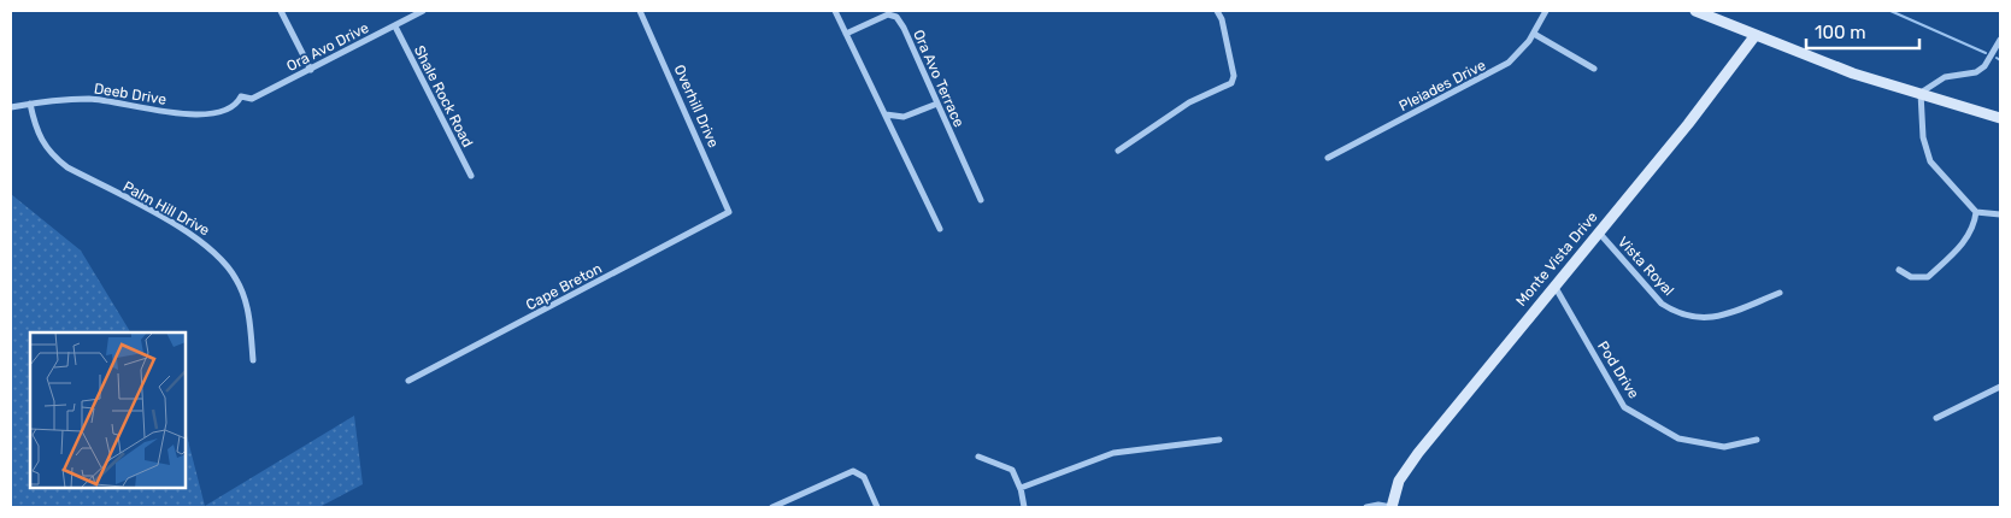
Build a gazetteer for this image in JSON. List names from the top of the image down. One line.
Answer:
{"streets":{"main road":["Monte Vista Drive"],"street":["Ora Avo Drive","Ora Avo Terrace","Pleiades Drive","Deeb Drive","Shale Rock Road","Overhill Drive","Palm Hill Drive","Vista Royal","Cape Breton","Pod Drive"]},"crossings":[["Ora Avo Drive","Deeb Drive"],["Ora Avo Drive","Shale Rock Road"],["Deeb Drive","Palm Hill Drive"],["Overhill Drive","Cape Breton"],["Monte Vista Drive","Vista Royal"],["Monte Vista Drive","Pod Drive"]],"scale_bar":"100 m"}
